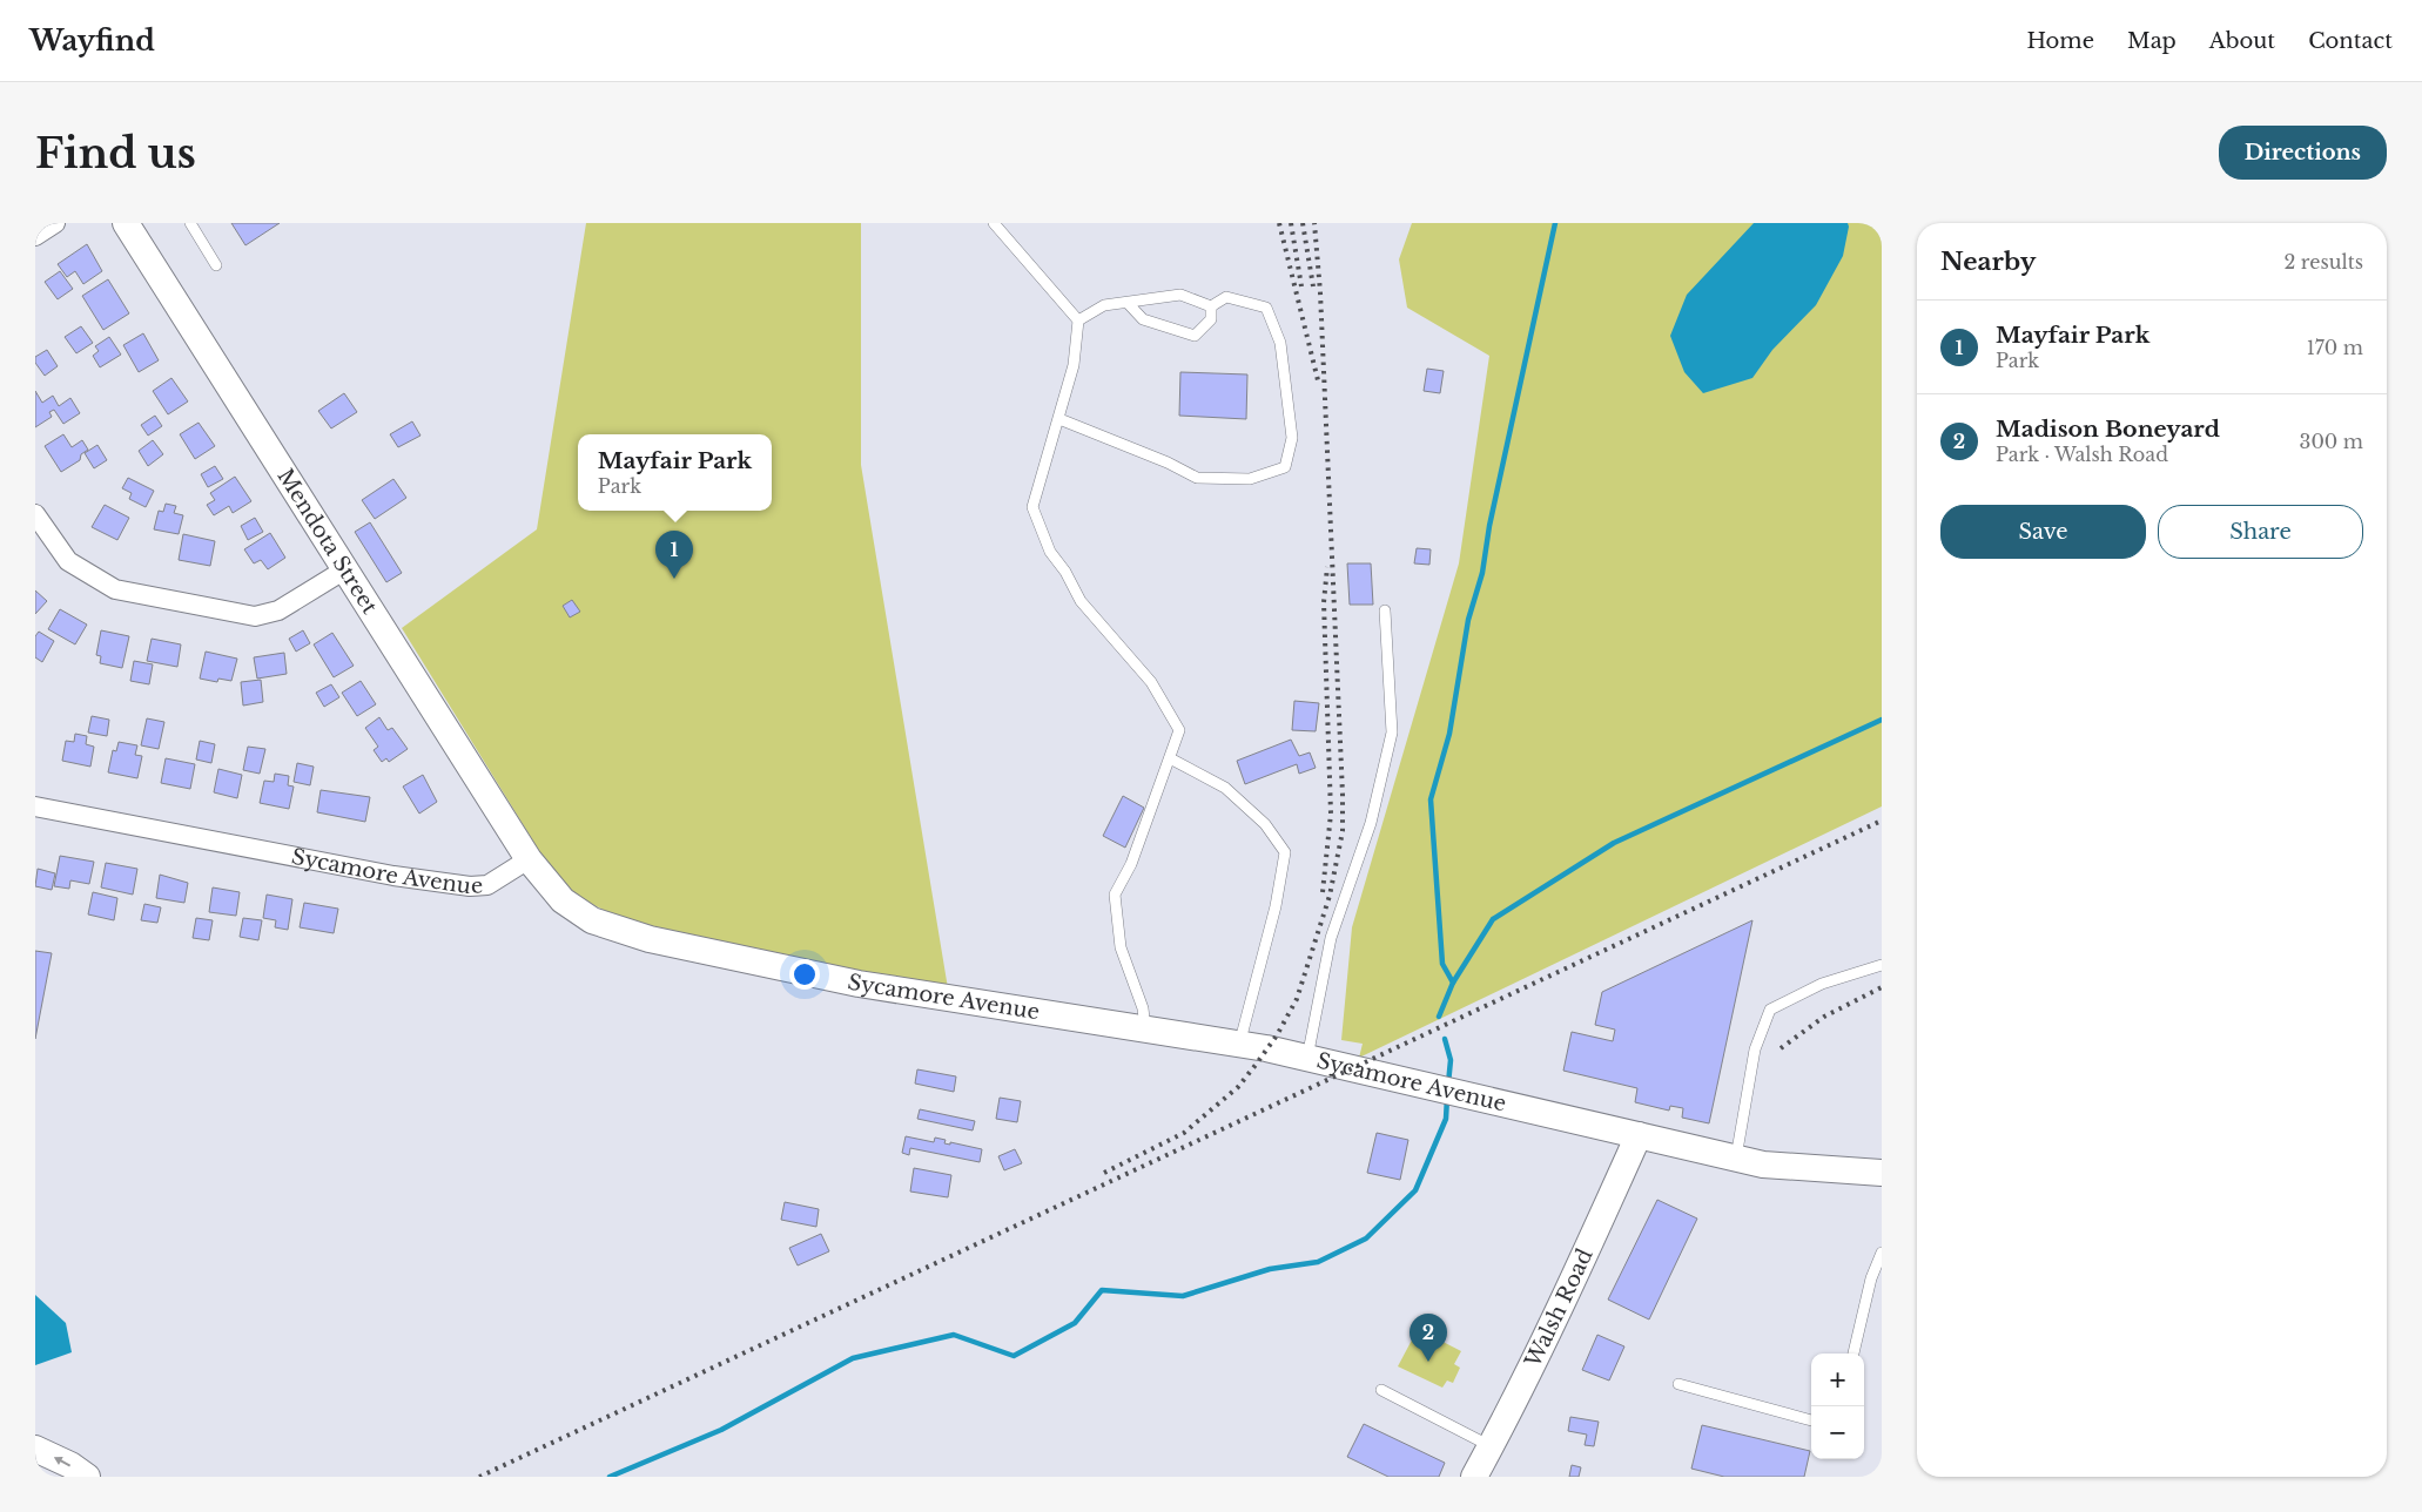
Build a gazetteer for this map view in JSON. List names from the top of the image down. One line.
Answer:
{"streets":{"street":["Mendota Street","Sycamore Avenue","Walsh Road"]},"crossings":[["Mendota Street","Sycamore Avenue"],["Sycamore Avenue","Walsh Road"]],"page":{"header":"Wayfind","nav":["Home","Map","About","Contact"],"buttons":["Directions",["Save","Share"]],"title":"Find us","heading":["Nearby","2 results"],"list":[{"mark":"1","name":"Mayfair Park","note":"Park","value":"170 m"},{"mark":"2","name":"Madison Boneyard","note":"Park · Walsh Road","value":"300 m"}],"popup":["Mayfair Park","Park"],"pins":["1","2"],"map_buttons":["+","−"]}}
